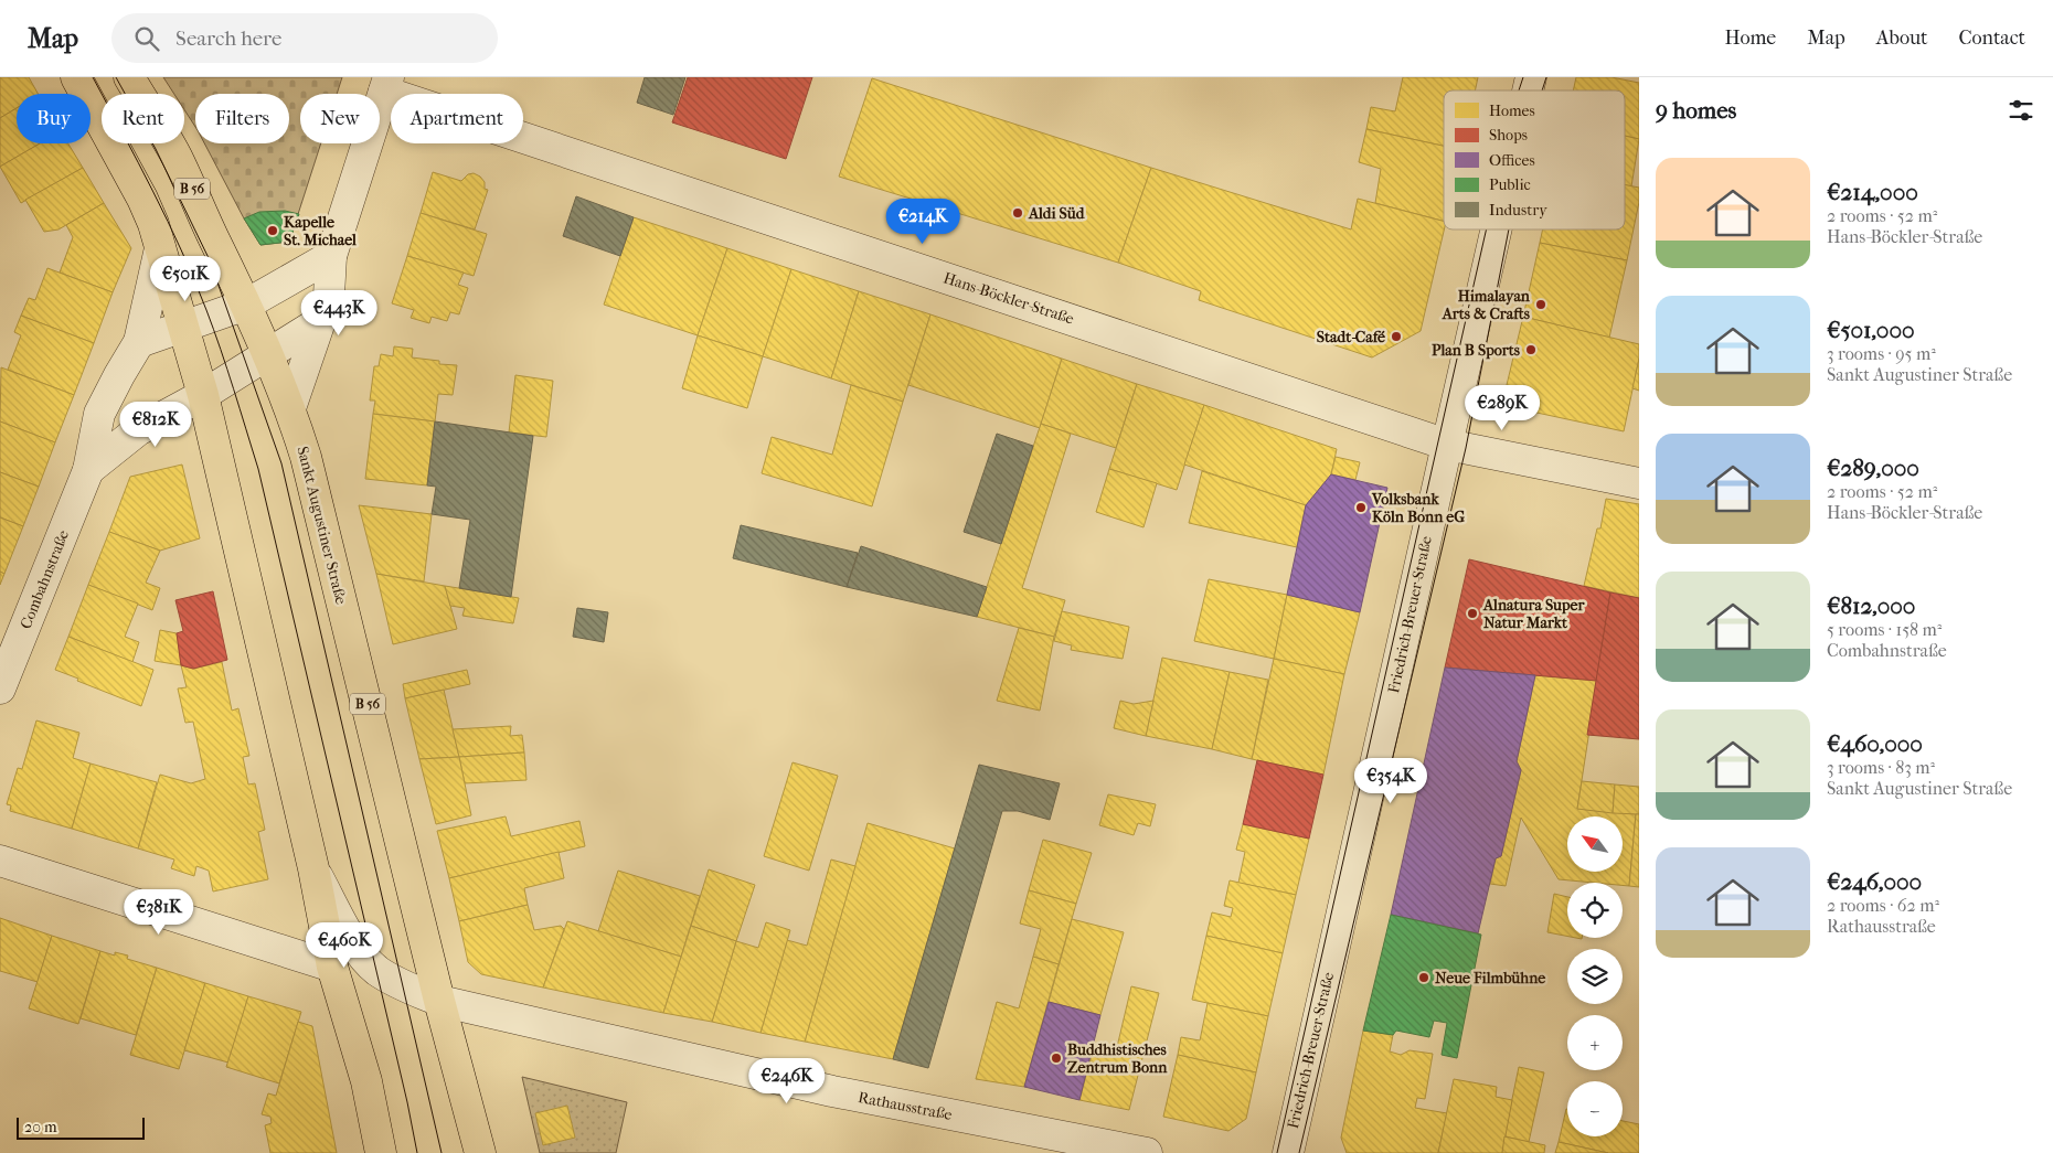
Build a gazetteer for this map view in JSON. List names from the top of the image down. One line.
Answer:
{"streets":{"main road":["B 56","Sankt Augustiner Straße"],"street":["Hans-Böckler-Straße","Combahnstraße","Friedrich-Breuer-Straße","Rathausstraße"]},"crossings":[["Hans-Böckler-Straße","Friedrich-Breuer-Straße"],["Sankt Augustiner Straße","Combahnstraße"],["Sankt Augustiner Straße","Rathausstraße"]],"places":["Aldi Süd","Kapelle St. Michael","Himalayan Arts & Crafts","Stadt-Café","Plan B Sports","Volksbank Köln Bonn eG","Alnatura Super Natur Markt","Neue Filmbühne","Buddhistisches Zentrum Bonn"],"legend":["Homes","Shops","Offices","Public","Industry"],"scale_bar":"20 m","north":"top left","page":{"header":"Map","search":"Search here","nav":["Home","Map","About","Contact"],"heading":"9 homes","chip":["Buy","Rent","Filters","New","Apartment"],"list":[{"name":"€214,000","note":"2 rooms · 52 m² · Hans-Böckler-Straße"},{"name":"€501,000","note":"3 rooms · 95 m² · Sankt Augustiner Straße"},{"name":"€289,000","note":"2 rooms · 52 m² · Hans-Böckler-Straße"},{"name":"€812,000","note":"5 rooms · 158 m² · Combahnstraße"},{"name":"€460,000","note":"3 rooms · 83 m² · Sankt Augustiner Straße"},{"name":"€246,000","note":"2 rooms · 62 m² · Rathausstraße"}],"price":["€214K","€501K","€443K","€289K","€812K","€354K","€381K","€460K","€246K"],"map_buttons":["+","−"],"scale":"20 m"}}
